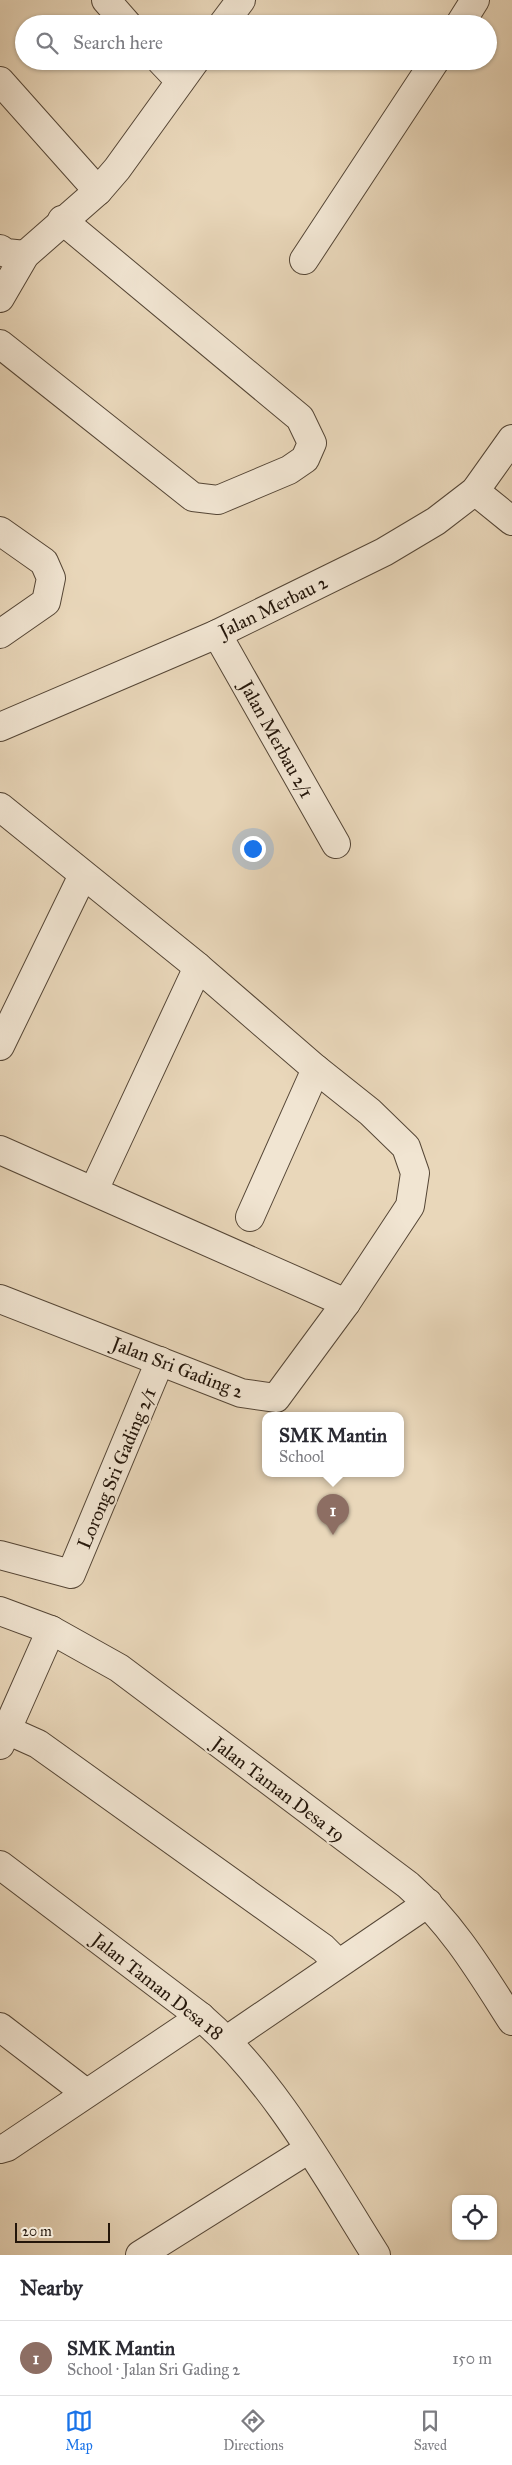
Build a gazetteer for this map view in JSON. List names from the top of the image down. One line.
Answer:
{"streets":{"street":["Jalan Merbau 2","Jalan Merbau 2/1","Jalan Sri Gading 2","Lorong Sri Gading 2/1","Jalan Taman Desa 19","Jalan Taman Desa 18"]},"crossings":[["Jalan Merbau 2","Jalan Merbau 2/1"],["Jalan Sri Gading 2","Lorong Sri Gading 2/1"]],"scale_bar":"20 m","page":{"search":"Search here","popup":["SMK Mantin","School"],"pins":"1","scale":"20 m","heading":"Nearby","list":[{"mark":"1","name":"SMK Mantin","note":"School · Jalan Sri Gading 2","value":"150 m"}],"nav":["Map","Directions","Saved"]}}
